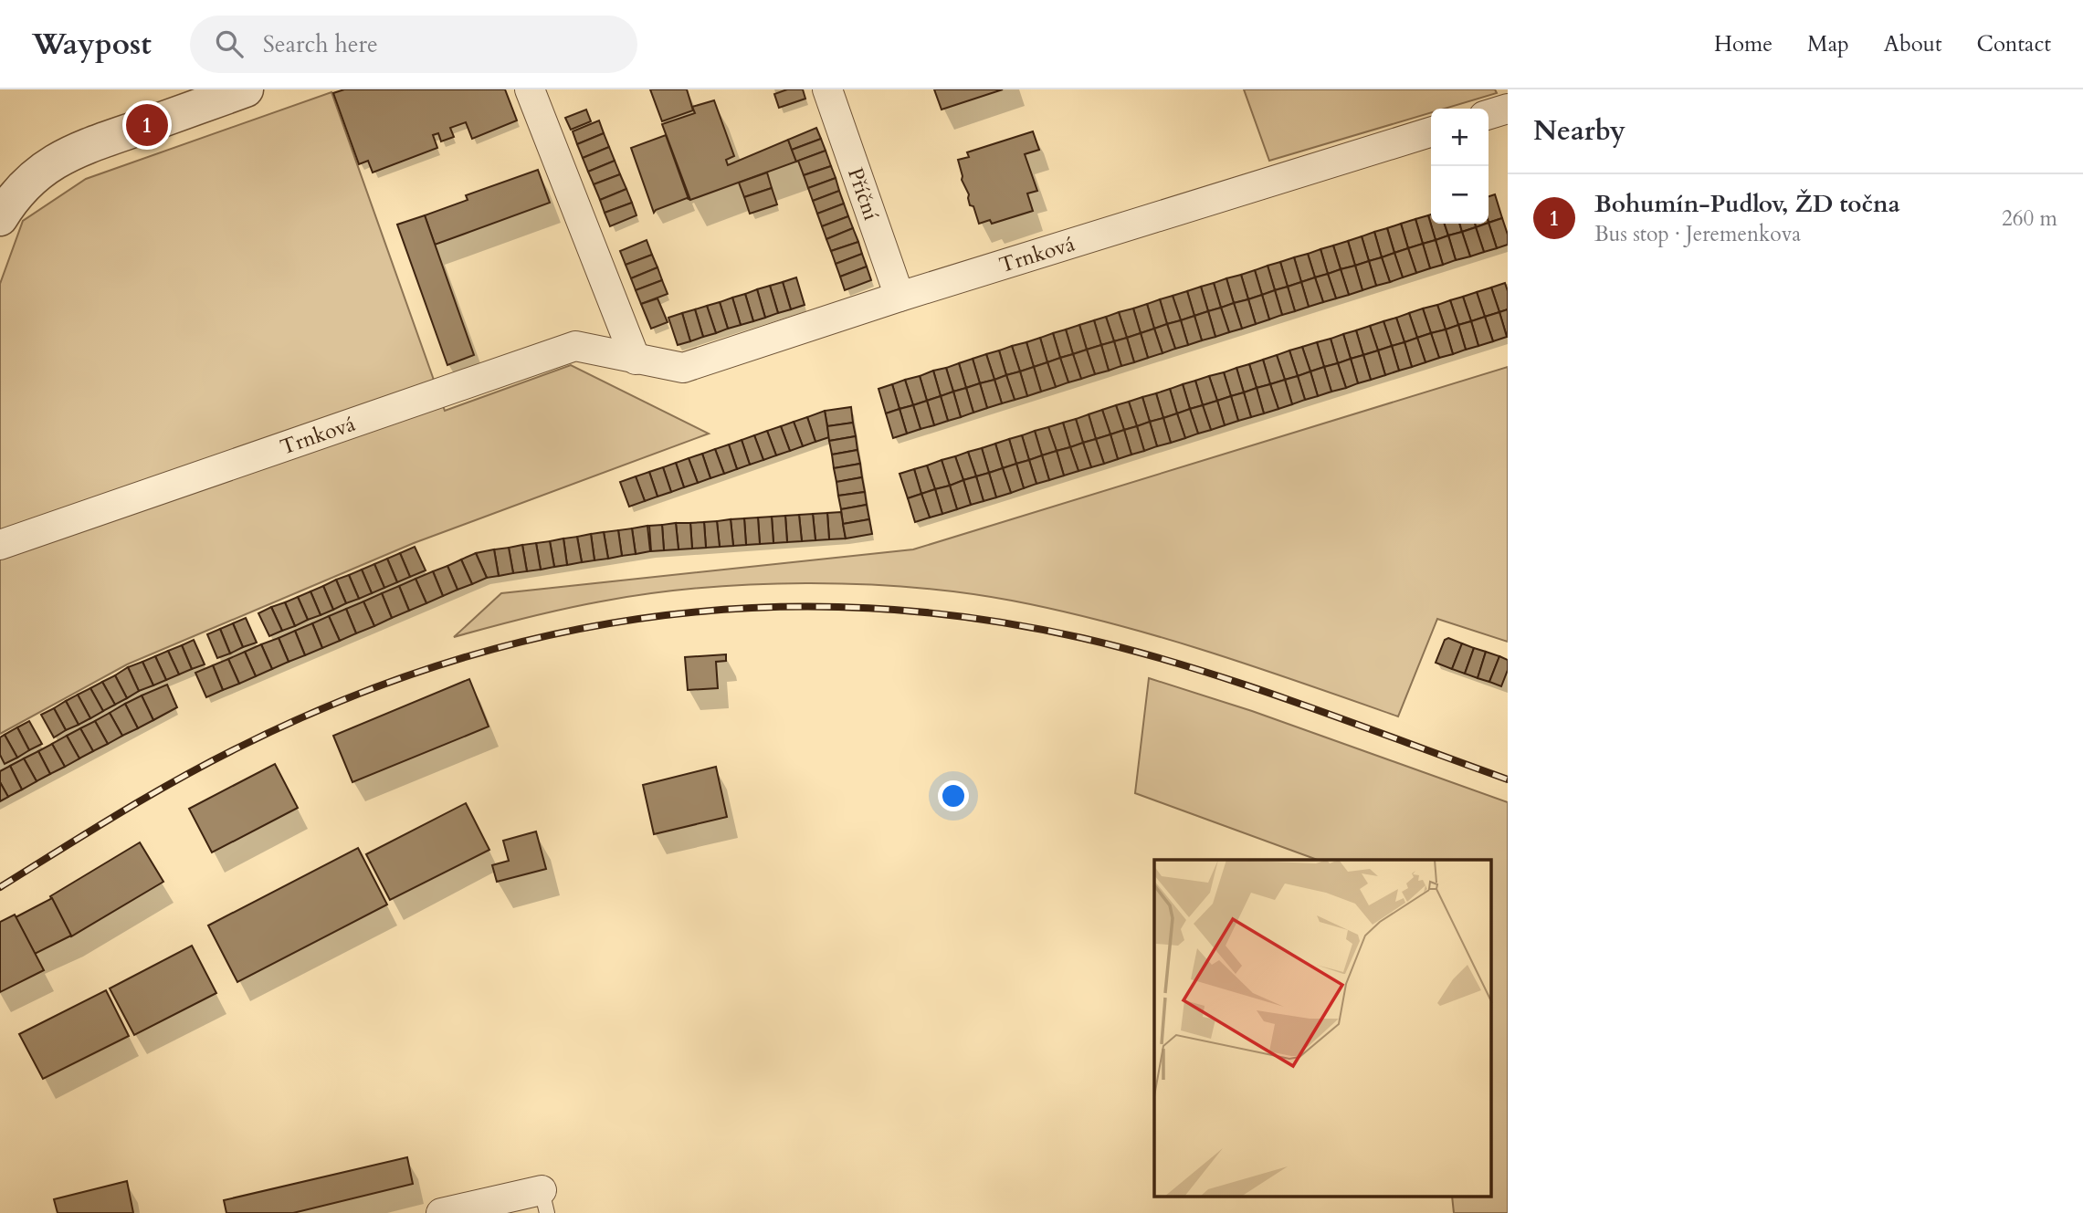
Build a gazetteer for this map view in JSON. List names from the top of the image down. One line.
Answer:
{"streets":{"street":["Příční","Trnková"]},"crossings":[["Příční","Trnková"]],"page":{"header":"Waypost","search":"Search here","nav":["Home","Map","About","Contact"],"heading":"Nearby","pins":"1","map_buttons":["+","−"],"list":[{"mark":"1","name":"Bohumín-Pudlov, ŽD točna","note":"Bus stop · Jeremenkova","value":"260 m"}]}}
